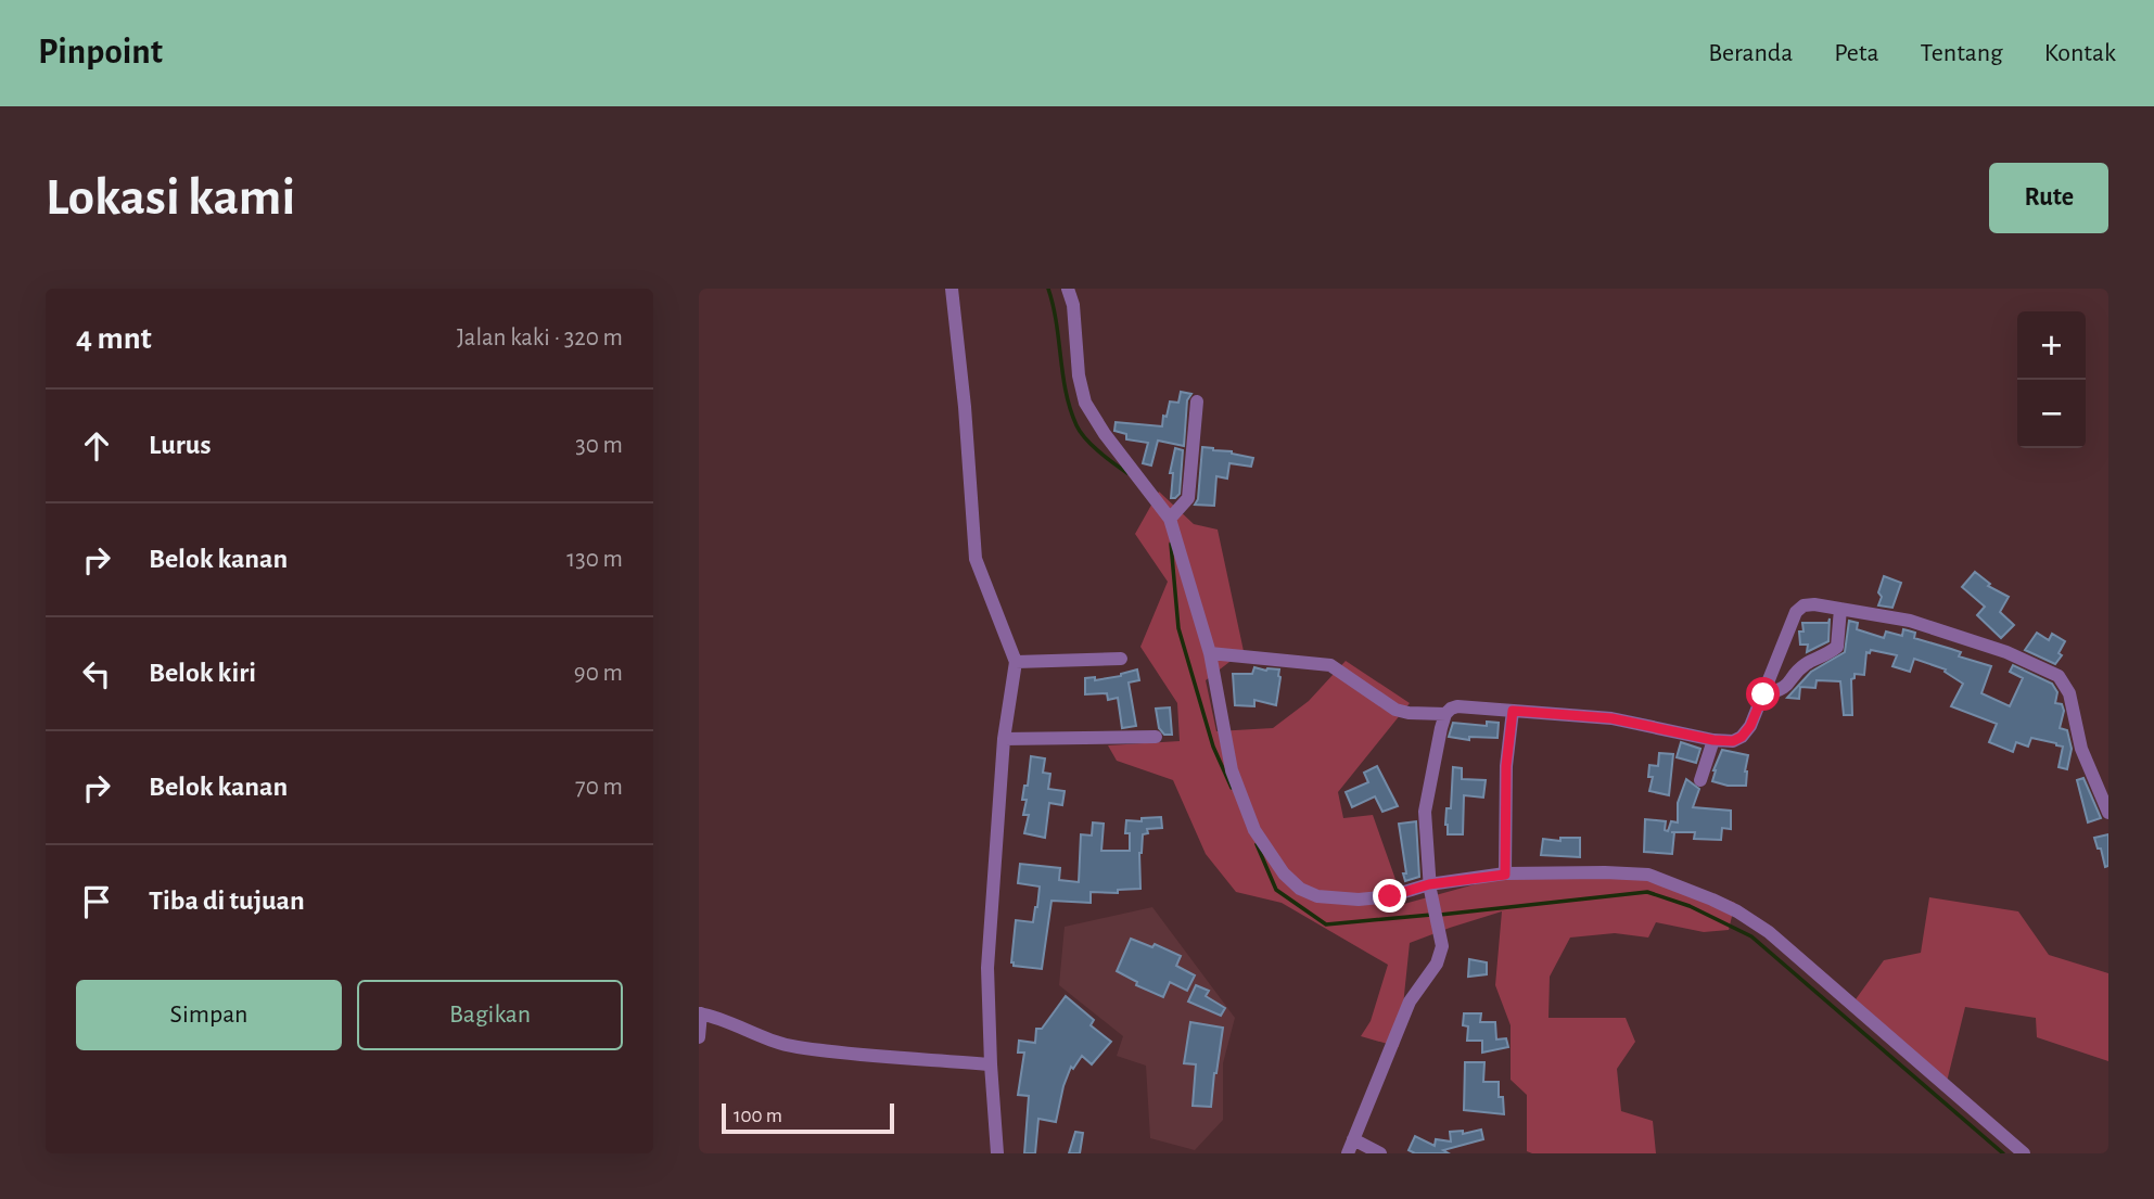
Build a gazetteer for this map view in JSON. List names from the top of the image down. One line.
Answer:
{"scale_bar":"100 m","page":{"header":"Pinpoint","nav":["Beranda","Peta","Tentang","Kontak"],"buttons":["Rute",["Simpan","Bagikan"]],"title":"Lokasi kami","heading":["4 mnt","Jalan kaki · 320 m"],"map_buttons":["+","−"],"list":[["Lurus","30 m"],["Belok kanan","130 m"],["Belok kiri","90 m"],["Belok kanan","70 m"],"Tiba di tujuan"],"scale":"100 m"}}
